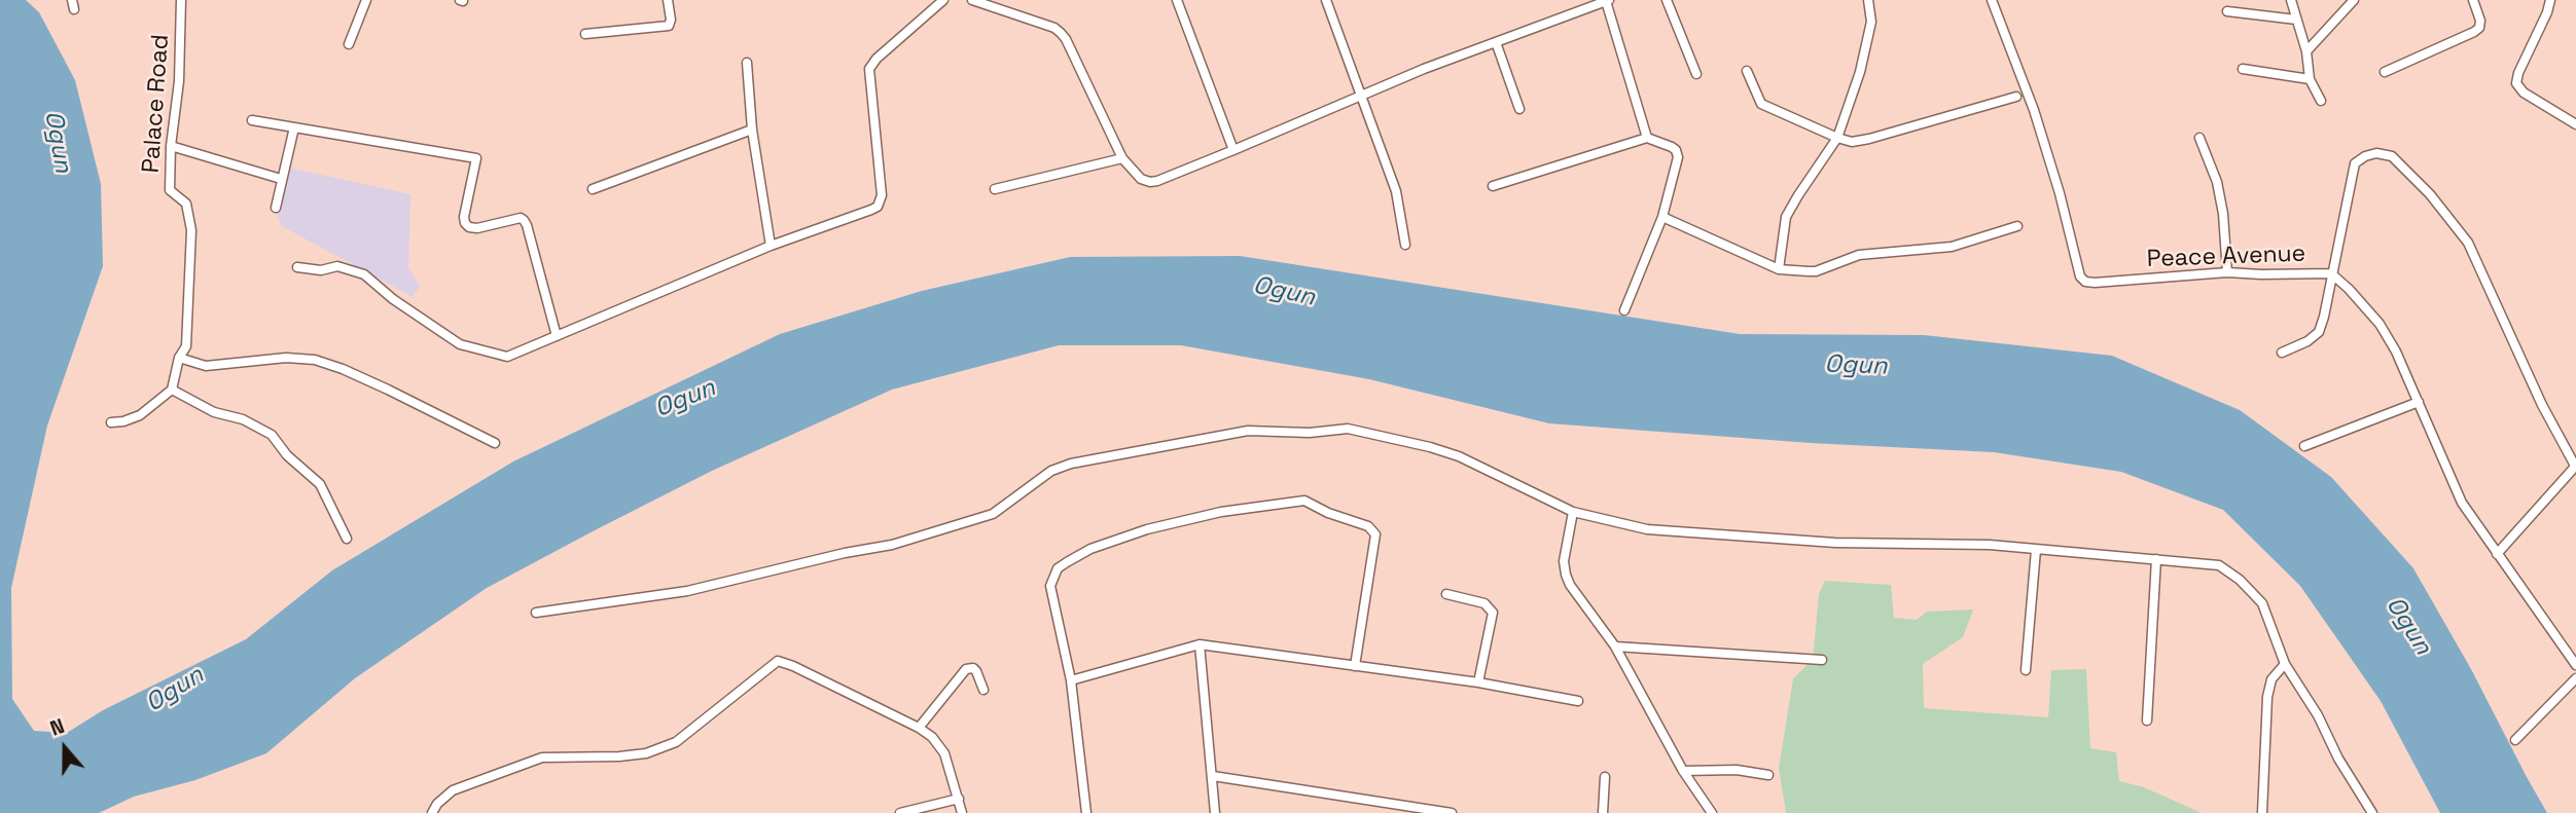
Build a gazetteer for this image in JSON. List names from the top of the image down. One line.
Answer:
{"streets":{"street":["Palace Road","Peace Avenue"]},"water":["Ogun"],"north":"top"}
